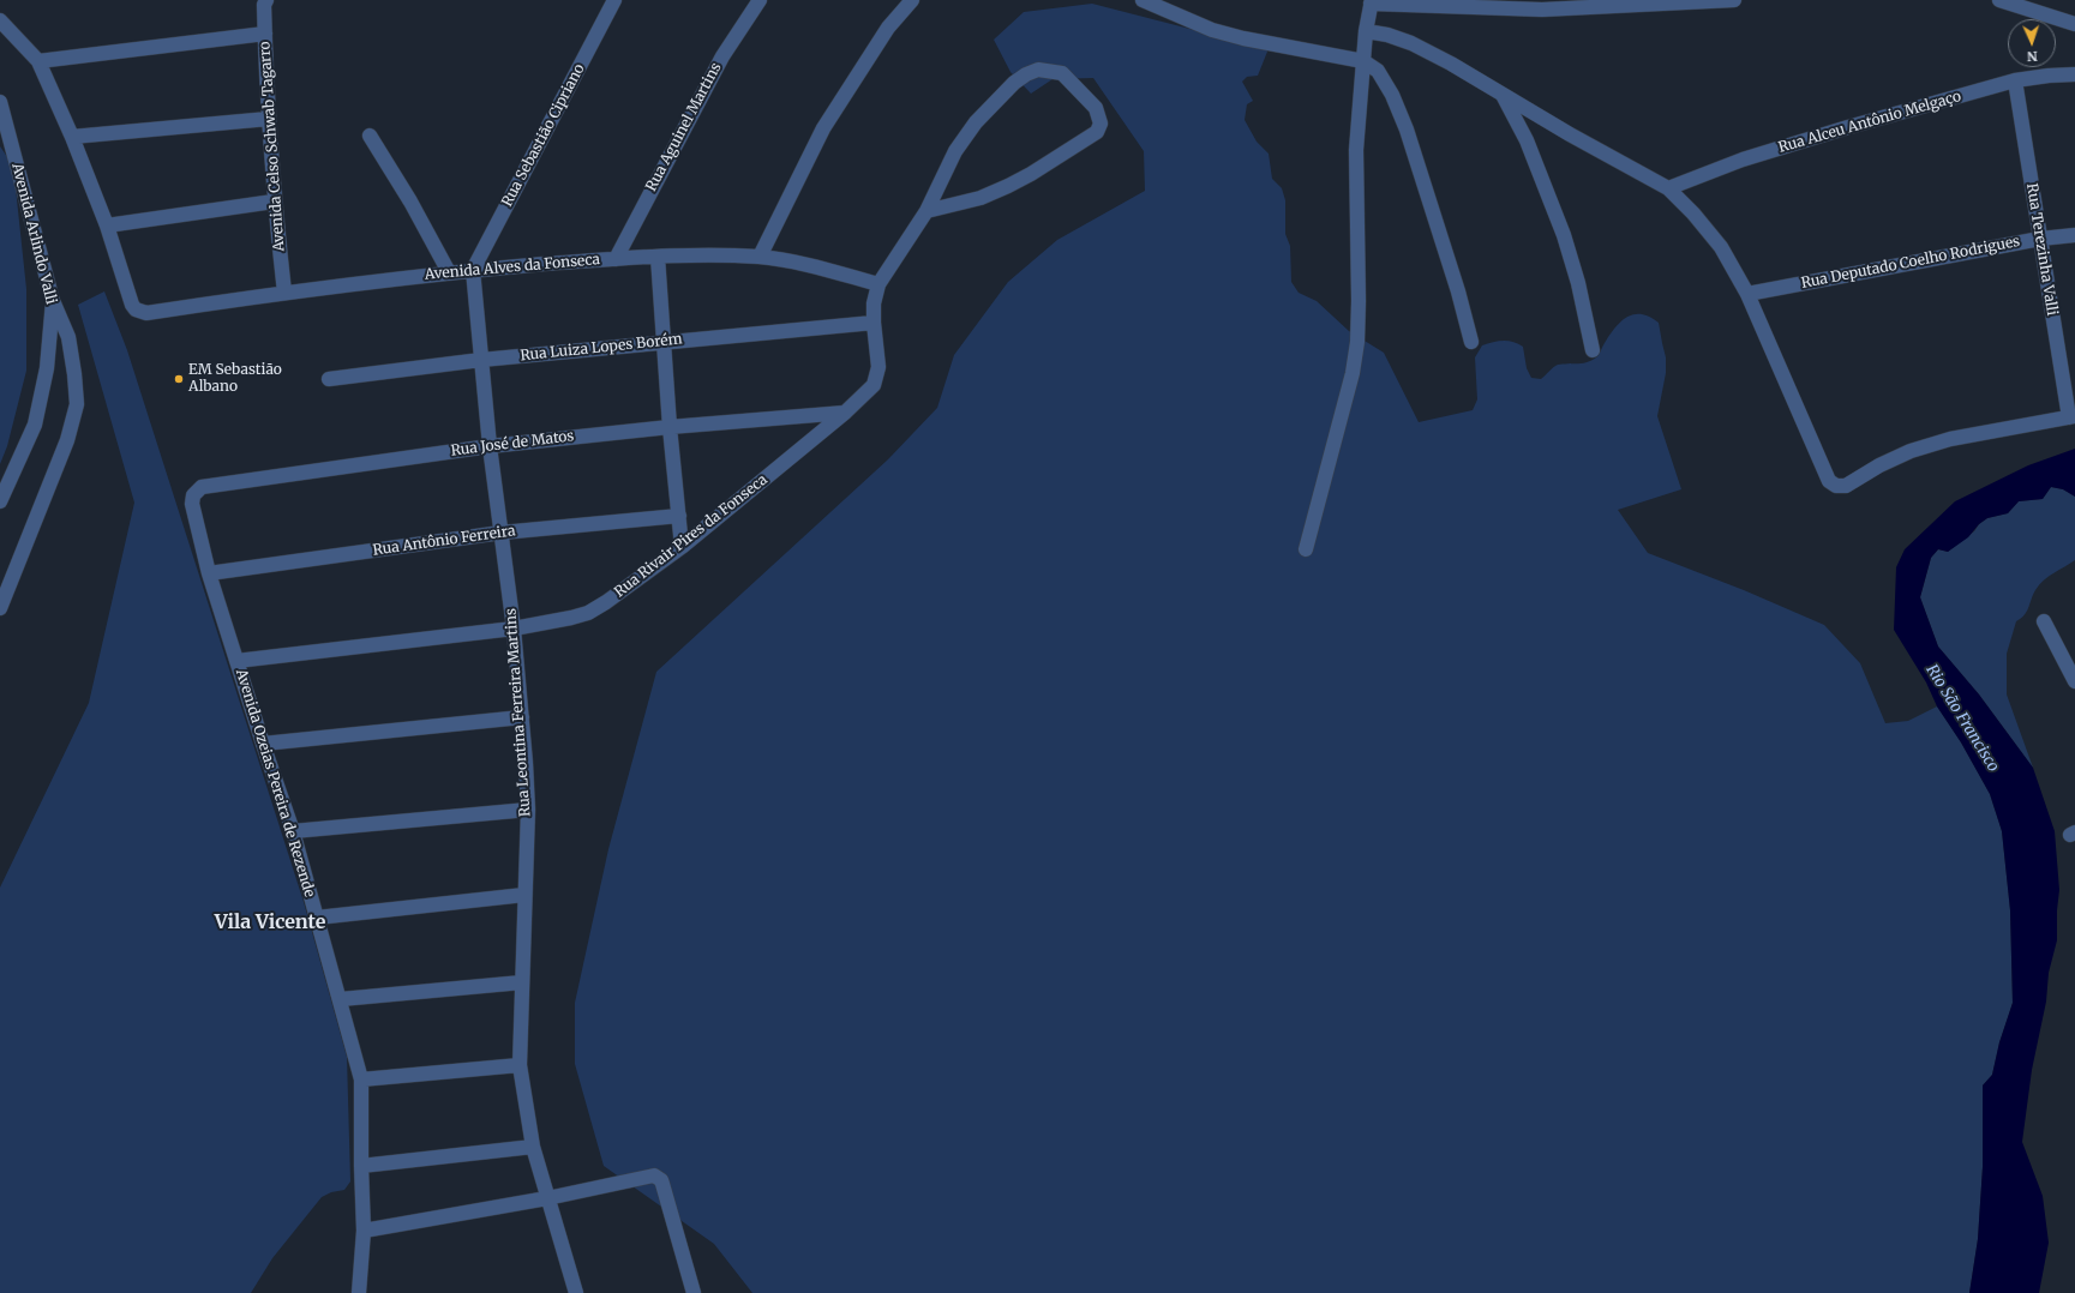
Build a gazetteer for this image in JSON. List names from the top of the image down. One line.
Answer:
{"streets":{"street":["Rua Alceu Antônio Melgaço","Rua Aguinel Martins","Rua Sebastião Cipriano","Avenida Celso Schwab Tagarro","Avenida Arlindo Valli","Rua Terezinha Valli","Rua Deputado Coelho Rodrigues","Avenida Alves da Fonseca","Rua Luiza Lopes Borém","Rua José de Matos","Rua Rivair Pires da Fonseca","Rua Antônio Ferreira","Rua Leontina Ferreira Martins","Avenida Ozeias Pereira de Rezende"]},"crossings":[["Rua Alceu Antônio Melgaço","Rua Terezinha Valli"],["Rua Aguinel Martins","Avenida Alves da Fonseca"],["Rua Sebastião Cipriano","Avenida Alves da Fonseca"],["Rua Sebastião Cipriano","Rua Leontina Ferreira Martins"],["Avenida Celso Schwab Tagarro","Avenida Alves da Fonseca"],["Rua Terezinha Valli","Rua Deputado Coelho Rodrigues"],["Avenida Alves da Fonseca","Rua Rivair Pires da Fonseca"],["Avenida Alves da Fonseca","Rua Leontina Ferreira Martins"],["Rua Luiza Lopes Borém","Rua Rivair Pires da Fonseca"],["Rua Luiza Lopes Borém","Rua Leontina Ferreira Martins"],["Rua José de Matos","Rua Rivair Pires da Fonseca"],["Rua José de Matos","Rua Leontina Ferreira Martins"],["Rua José de Matos","Avenida Ozeias Pereira de Rezende"],["Rua Rivair Pires da Fonseca","Rua Leontina Ferreira Martins"],["Rua Rivair Pires da Fonseca","Avenida Ozeias Pereira de Rezende"],["Rua Antônio Ferreira","Rua Leontina Ferreira Martins"],["Rua Antônio Ferreira","Avenida Ozeias Pereira de Rezende"]],"districts":["Vila Vicente"],"water":["Rio São Francisco"],"places":["EM Sebastião Albano"],"north":"bottom"}
